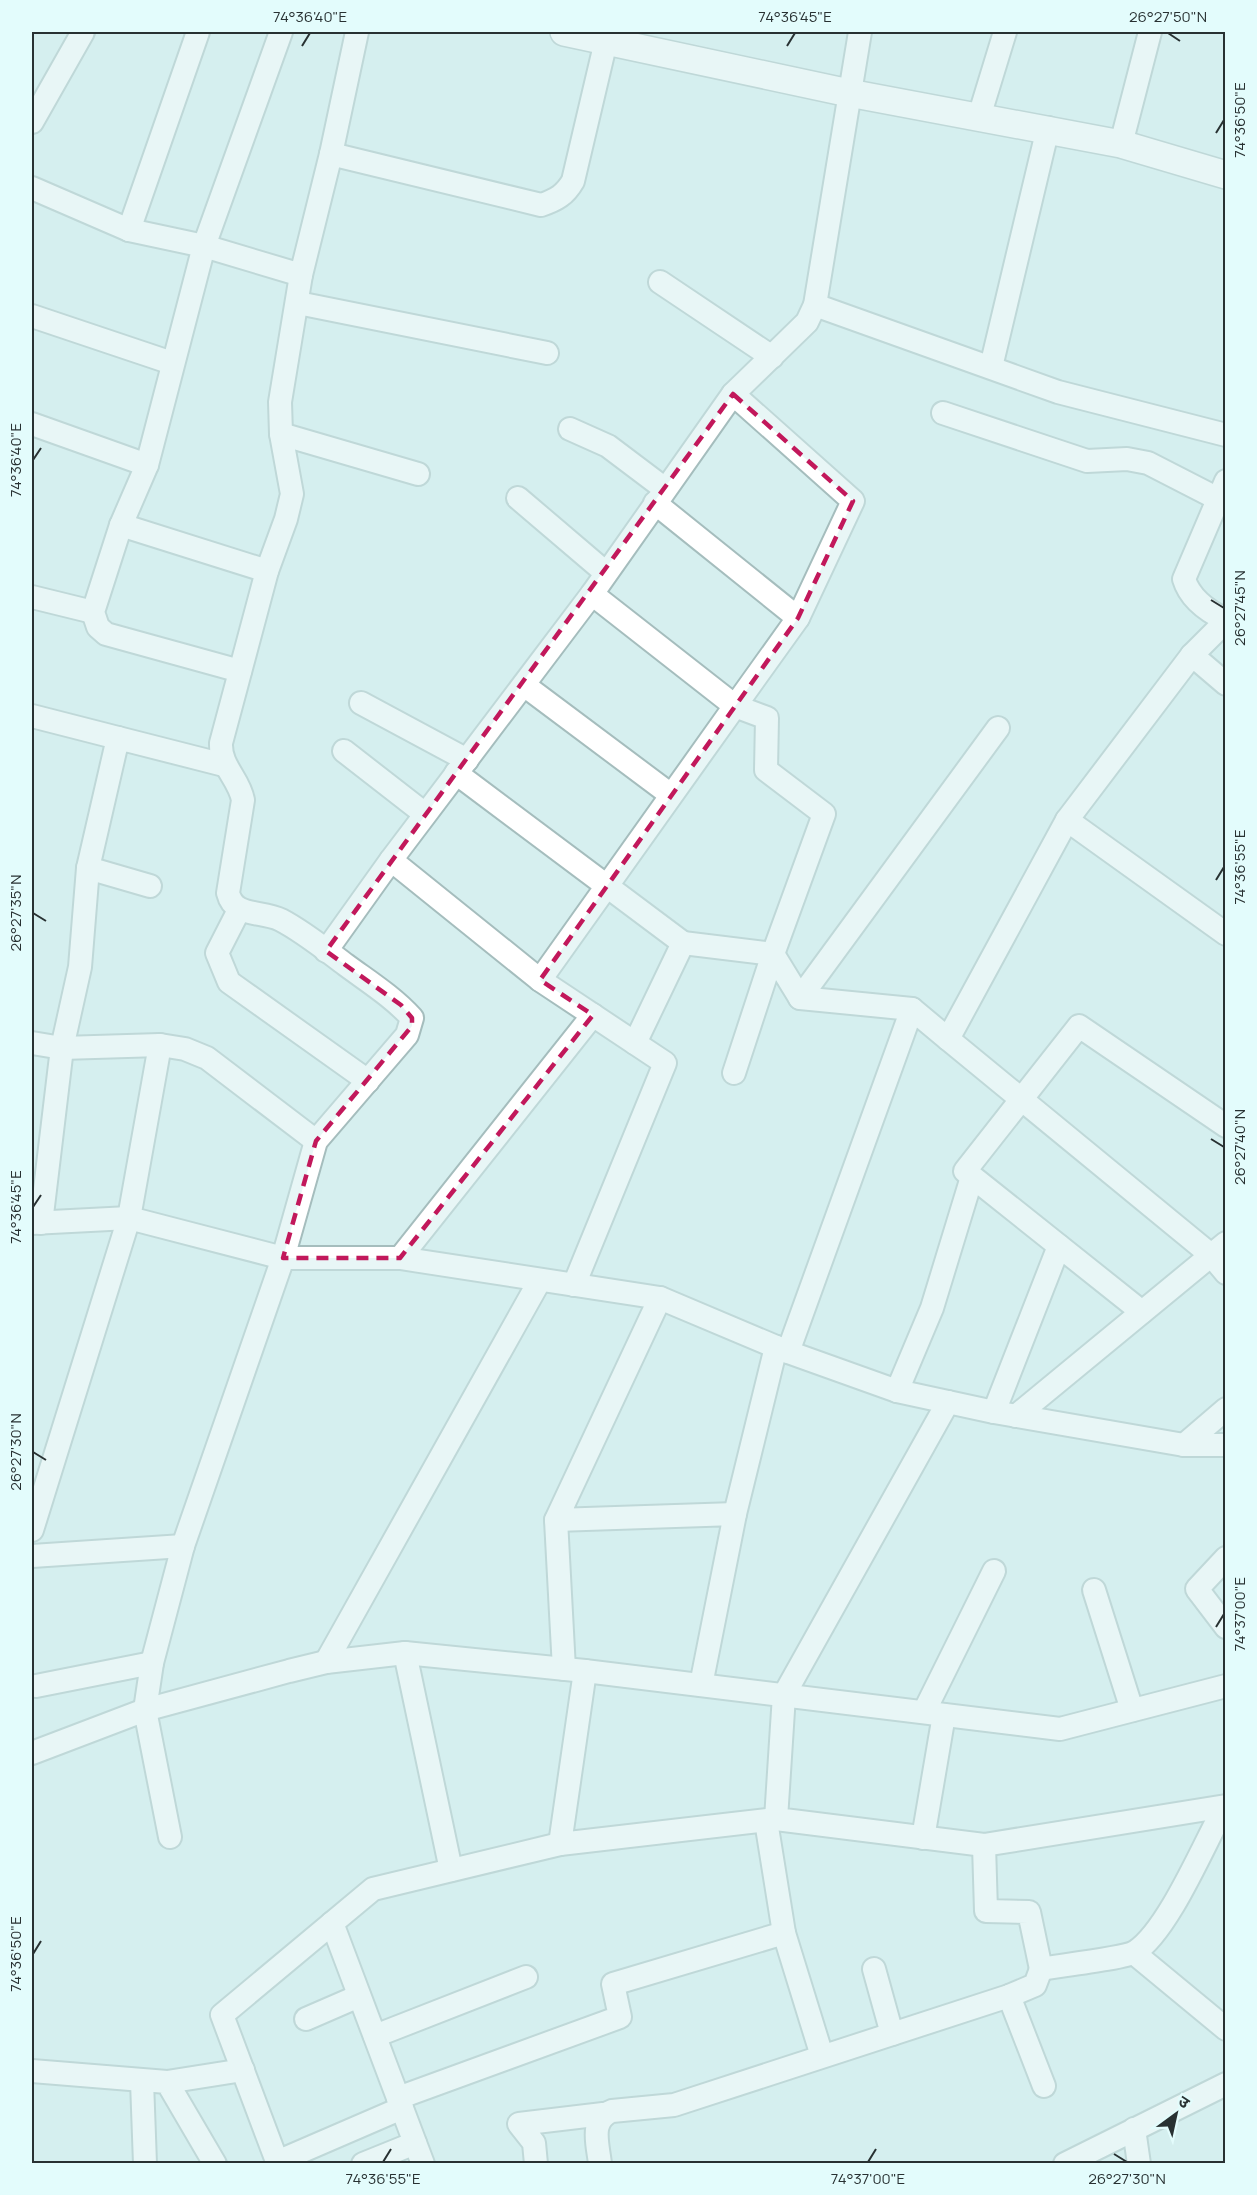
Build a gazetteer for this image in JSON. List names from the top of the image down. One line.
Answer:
{"north":"top right","coordinates":["74°36'40\"E","74°36'45\"E","26°27'50\"N","74°36'50\"E","26°27'45\"N","74°36'55\"E","26°27'35\"N","26°27'40\"N","26°27'30\"N","74°37'00\"E"]}
